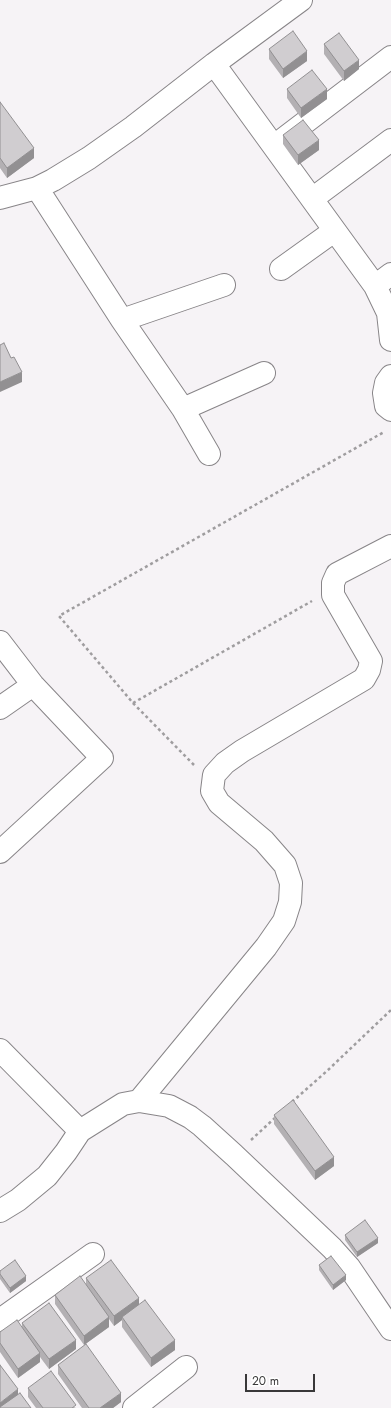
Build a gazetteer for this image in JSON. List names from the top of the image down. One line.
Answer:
{"scale_bar":"20 m"}
